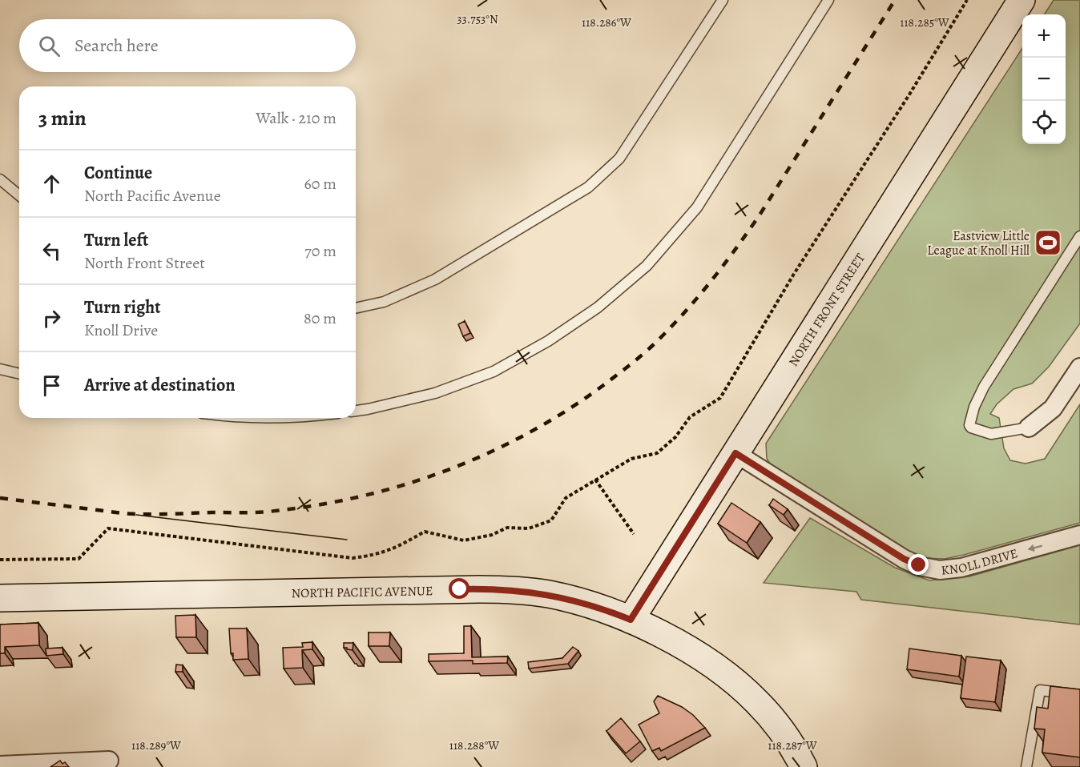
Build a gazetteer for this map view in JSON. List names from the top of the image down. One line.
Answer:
{"streets":{"main road":["NORTH FRONT STREET","NORTH PACIFIC AVENUE"],"street":["KNOLL DRIVE"]},"crossings":[["NORTH FRONT STREET","KNOLL DRIVE"],["NORTH FRONT STREET","NORTH PACIFIC AVENUE"]],"one_way":["KNOLL DRIVE"],"places":{"sports":["Eastview Little League at Knoll Hill"]},"page":{"map_buttons":["+","−"],"search":"Search here","heading":["3 min","Walk · 210 m"],"list":[["Continue","North Pacific Avenue","60 m"],["Turn left","North Front Street","70 m"],["Turn right","Knoll Drive","80 m"],"Arrive at destination"]},"coordinates":["33.753°N","118.286°W","118.285°W","118.289°W","118.288°W","118.287°W"]}
